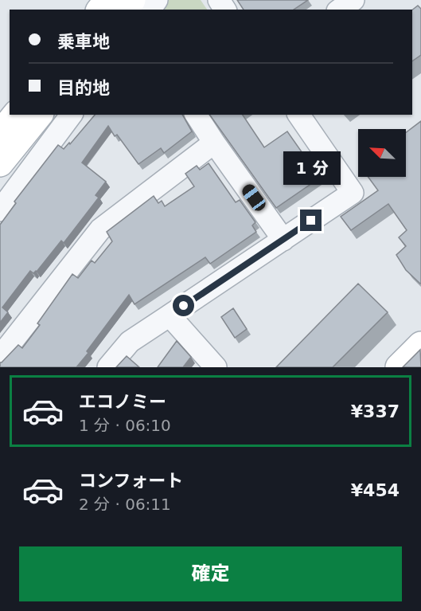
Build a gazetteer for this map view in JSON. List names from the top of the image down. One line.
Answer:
{"north":"top left","page":{"banner":["乗車地","目的地"],"bubble":"1 分","list":[{"name":"エコノミー","note":"1 分 · 06:10","value":"¥337"},{"name":"コンフォート","note":"2 分 · 06:11","value":"¥454"}],"buttons":"確定"}}
